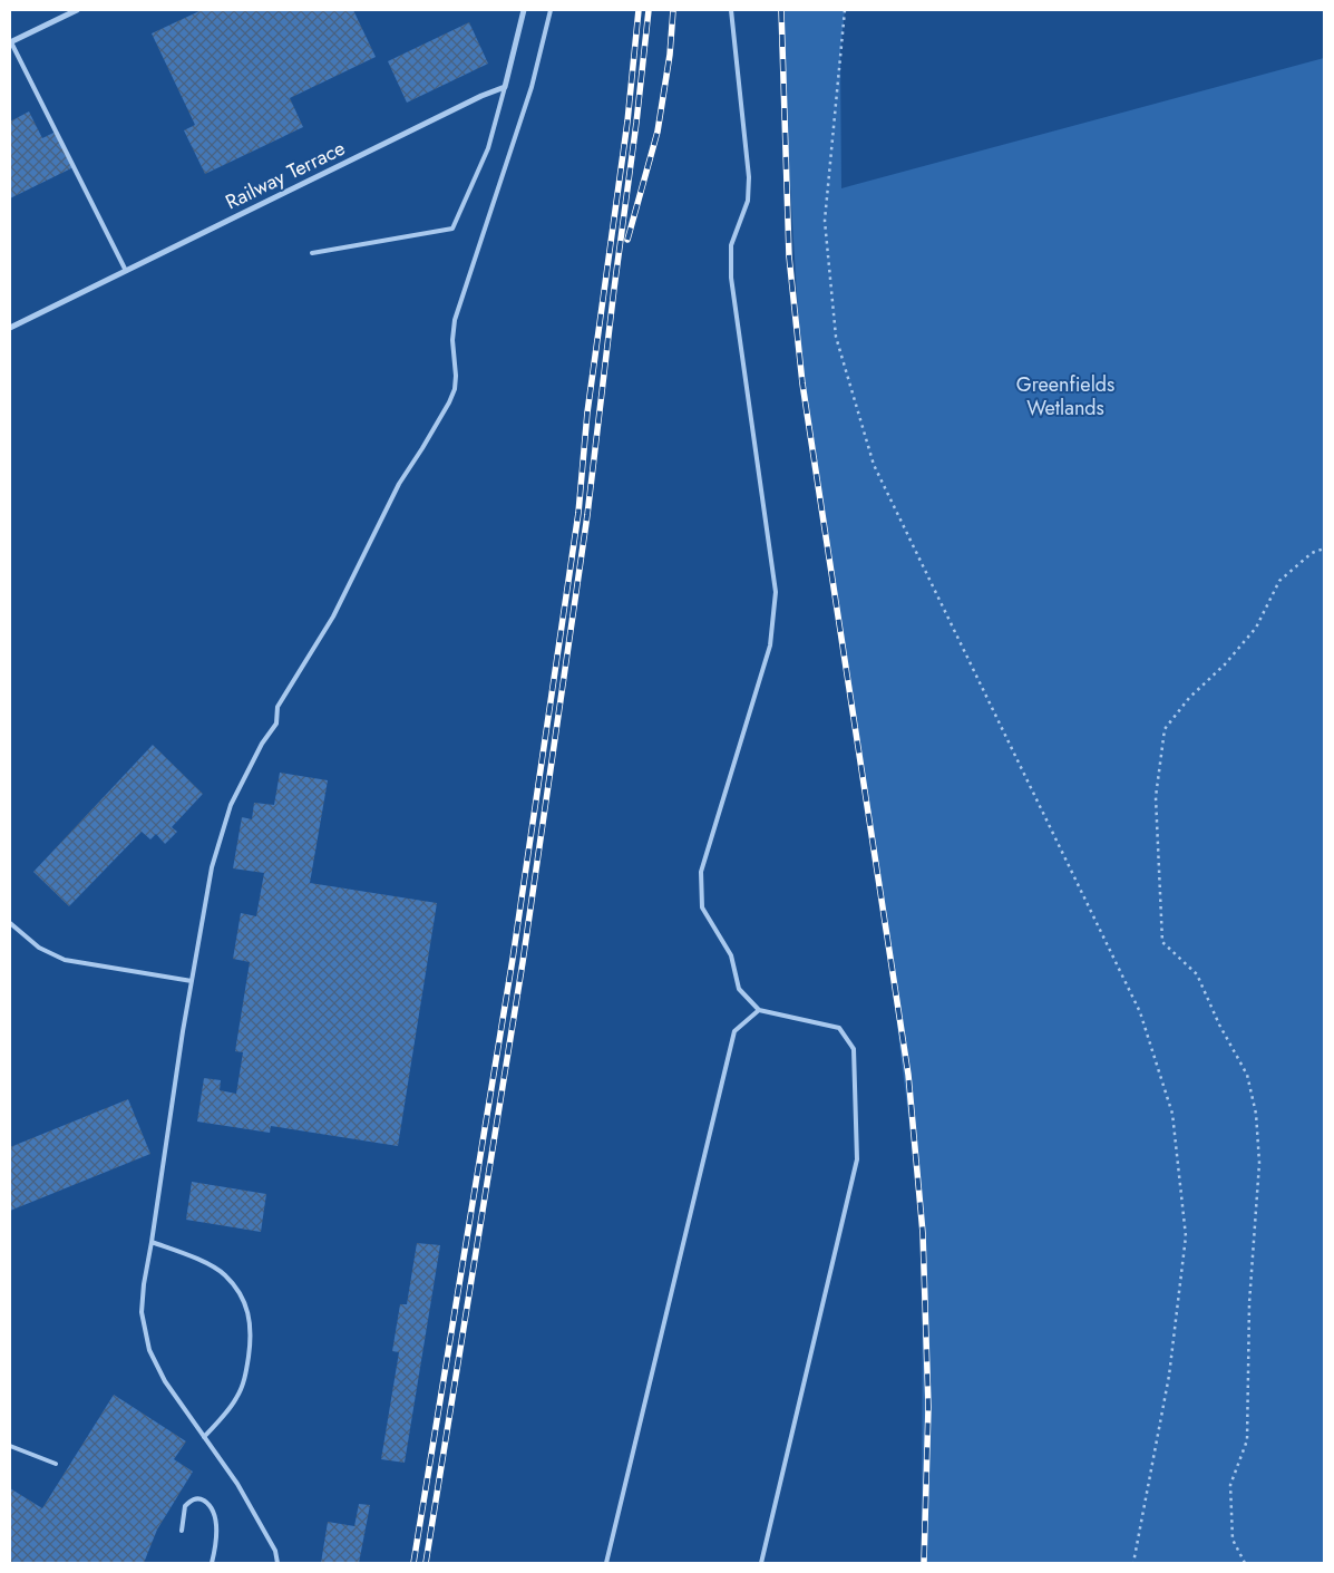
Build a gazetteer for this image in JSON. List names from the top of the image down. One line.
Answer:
{"streets":{"street":["Railway Terrace"]},"parks":["Greenfields Wetlands"]}
